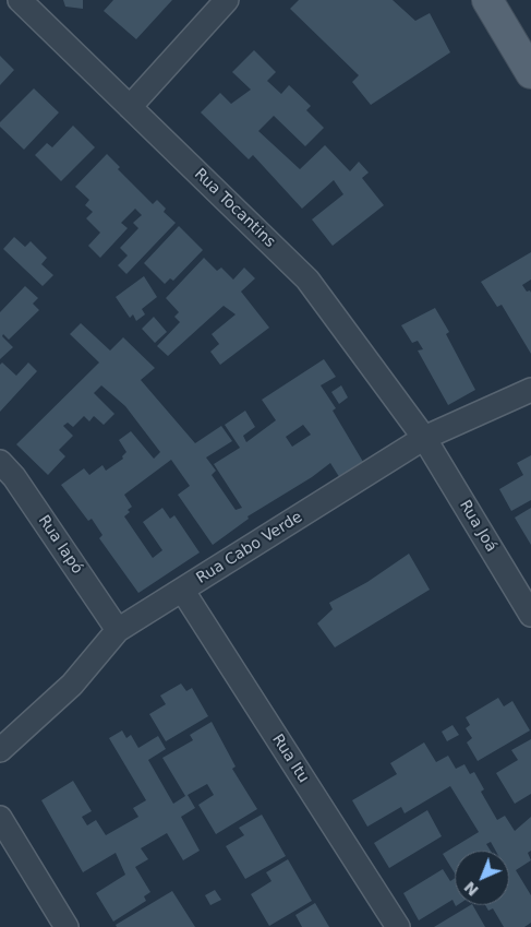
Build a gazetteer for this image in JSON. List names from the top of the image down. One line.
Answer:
{"streets":{"street":["Rua Tocantins","Rua Joá","Rua Iapó","Rua Cabo Verde","Rua Itu"]},"crossings":[["Rua Tocantins","Rua Joá"],["Rua Tocantins","Rua Cabo Verde"],["Rua Joá","Rua Cabo Verde"],["Rua Iapó","Rua Cabo Verde"],["Rua Cabo Verde","Rua Itu"]],"north":"bottom left"}
